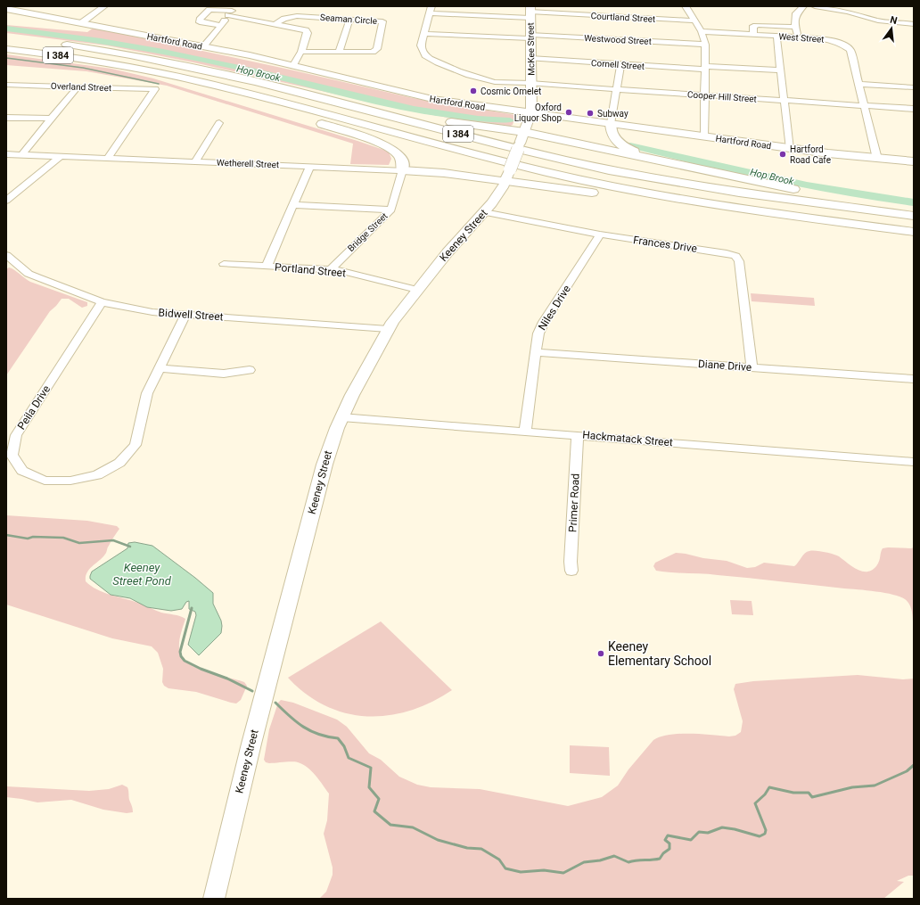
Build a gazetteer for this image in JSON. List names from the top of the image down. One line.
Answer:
{"streets":{"highway":["I 384"],"main road":["Hartford Road","McKee Street","Wetherell Street","Keeney Street"],"street":["Courtland Street","Seaman Circle","West Street","Westwood Street","Cornell Street","Overland Street","Cooper Hill Street","Bridge Street","Frances Drive","Portland Street","Niles Drive","Bidwell Street","Diane Drive","Peila Drive","Hackmatack Street","Primer Road"]},"crossings":[["Courtland Street","McKee Street"],["West Street","Hartford Road"],["West Street","Cooper Hill Street"],["Westwood Street","McKee Street"],["Westwood Street","Cooper Hill Street"],["Hartford Road","McKee Street"],["Hartford Road","Keeney Street"],["McKee Street","Cornell Street"],["McKee Street","Cooper Hill Street"],["McKee Street","Keeney Street"],["Overland Street","Wetherell Street"],["Wetherell Street","Bridge Street"],["Wetherell Street","Keeney Street"],["Bridge Street","Portland Street"],["Keeney Street","Frances Drive"],["Keeney Street","Portland Street"],["Keeney Street","Bidwell Street"],["Keeney Street","Hackmatack Street"],["Frances Drive","Niles Drive"],["Frances Drive","Diane Drive"],["Niles Drive","Diane Drive"],["Niles Drive","Hackmatack Street"],["Bidwell Street","Peila Drive"],["Hackmatack Street","Primer Road"]],"water":["Hop Brook","Keeney Street Pond"],"places":["Cosmic Omelet","Oxford Liquor Shop","Subway","Hartford Road Cafe","Keeney Elementary School"],"north":"top"}
